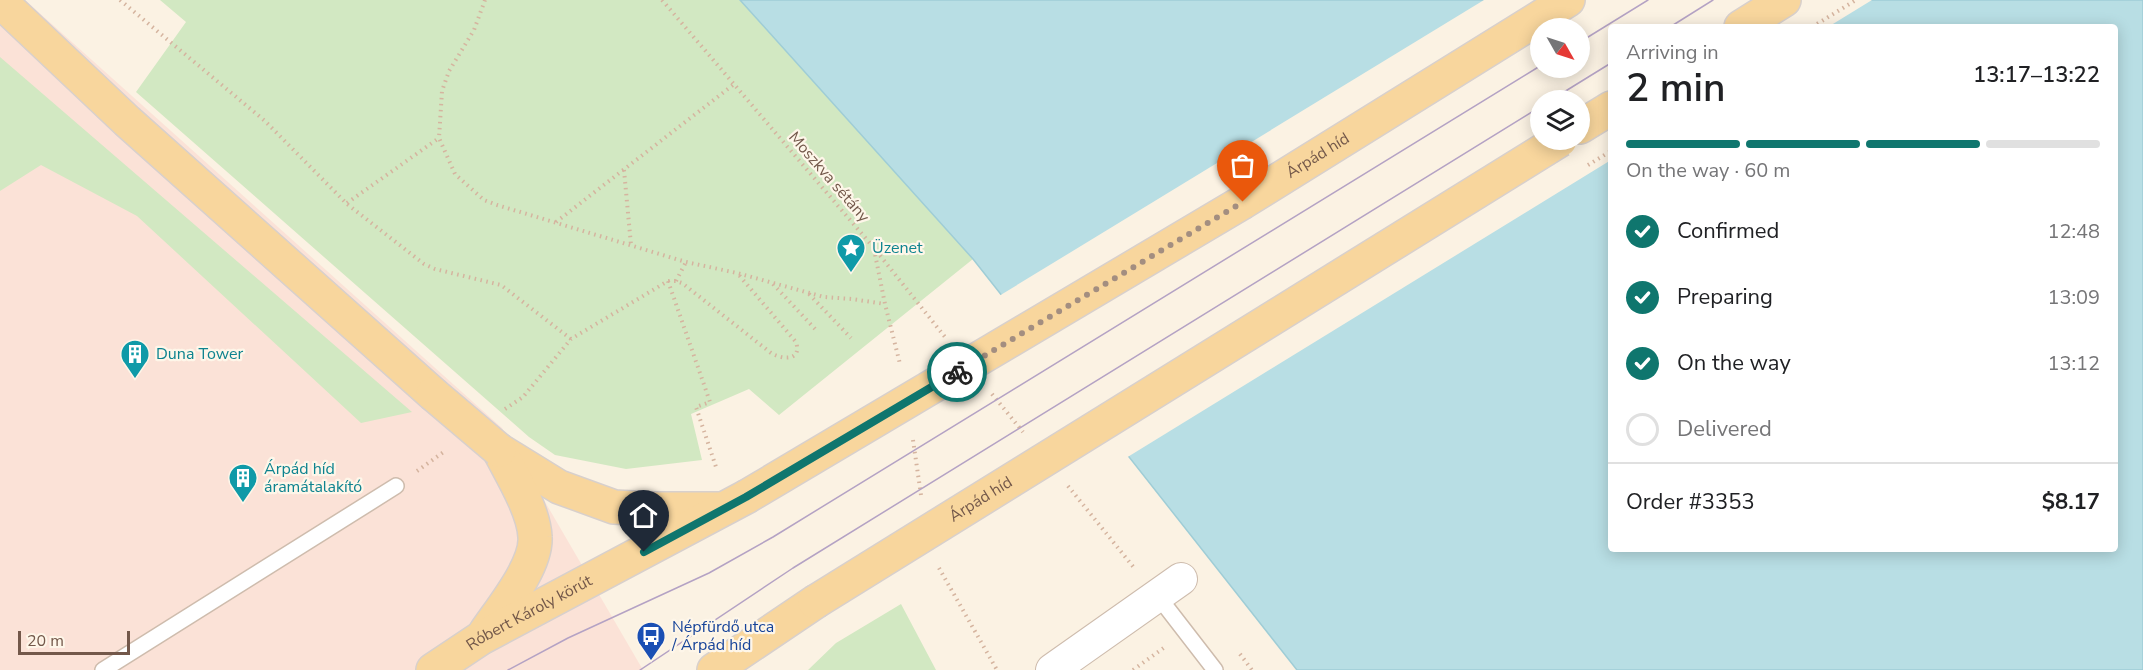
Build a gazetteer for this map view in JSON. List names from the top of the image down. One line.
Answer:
{"streets":{"main road":["Árpád híd","Róbert Károly körút"],"path":["Moszkva sétány"]},"crossings":[["Árpád híd","Róbert Károly körút"]],"places":{"place":["Üzenet"],"building":["Duna Tower","Árpád híd áramátalakító"],"bus stop":["Népfürdő utca / Árpád híd"]},"scale_bar":"20 m","north":"bottom right","page":{"heading":["2 min","Arriving in","13:17–13:22"],"panel":["Order #3353","$8.17"],"bar":"On the way · 60 m","list":[["Confirmed","12:48"],["Preparing","13:09"],["On the way","13:12"],"Delivered"],"scale":"20 m"}}
